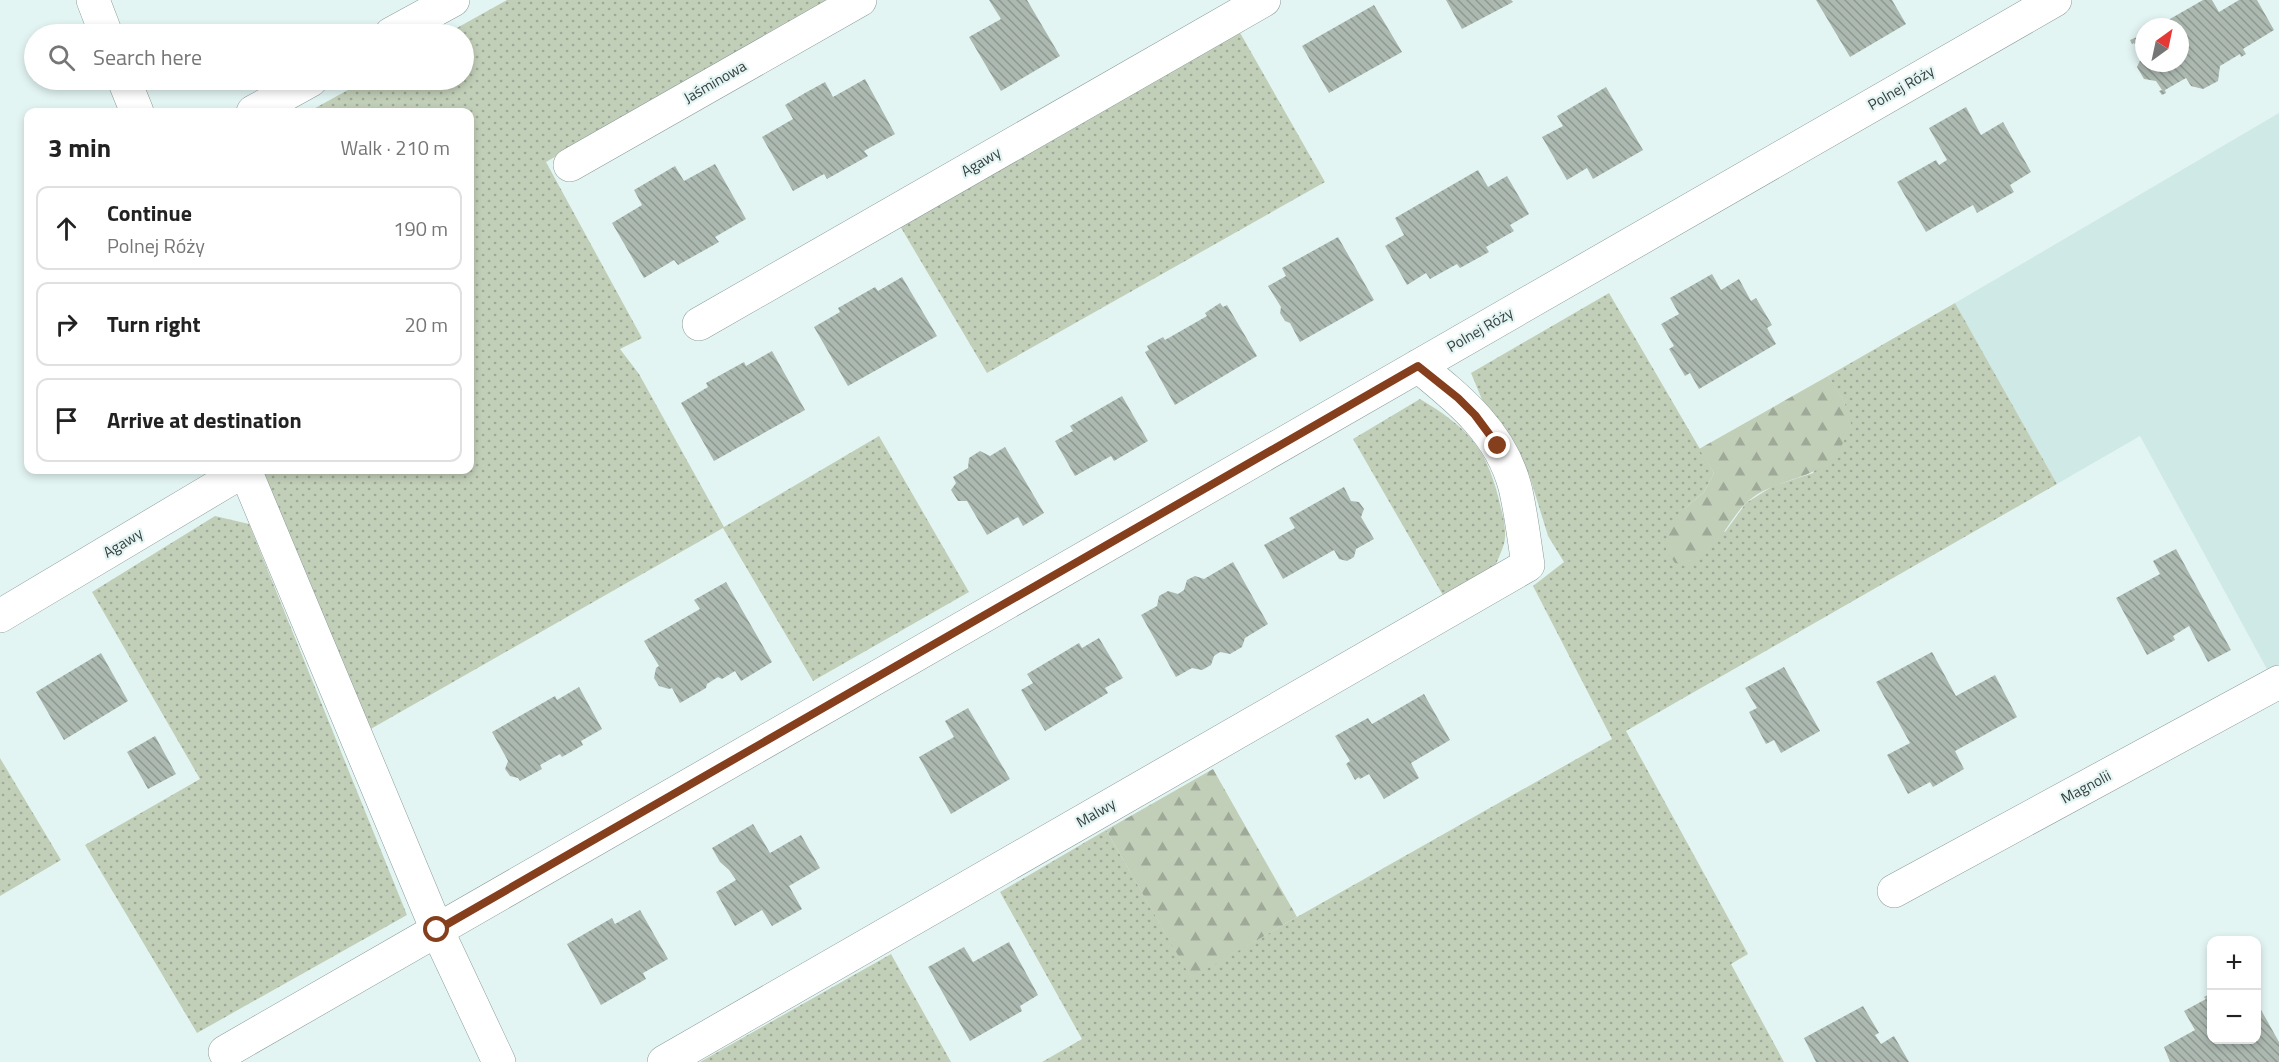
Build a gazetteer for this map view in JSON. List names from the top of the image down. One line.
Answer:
{"streets":{"street":["Jaśminowa","Polnej Róży","Agawy","Magnolii","Malwy"]},"crossings":[["Polnej Róży","Malwy"]],"north":"top right","page":{"search":"Search here","heading":["3 min","Walk · 210 m"],"list":[["Continue","Polnej Róży","190 m"],["Turn right","20 m"],"Arrive at destination"],"map_buttons":["+","−"]}}
